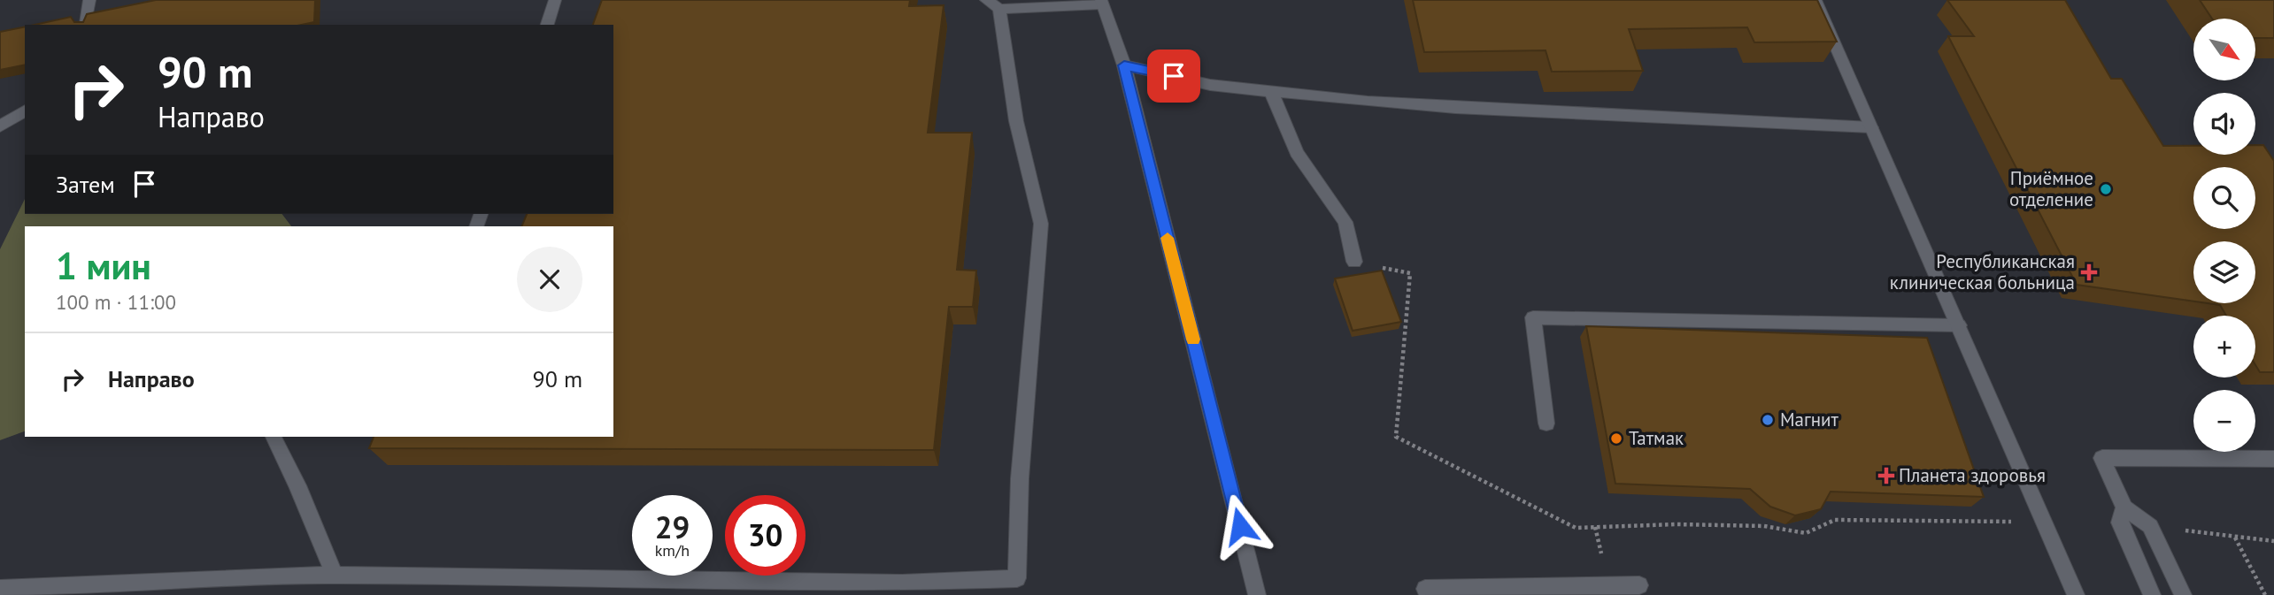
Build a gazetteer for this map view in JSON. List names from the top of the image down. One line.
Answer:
{"places":{"other":["Приёмное отделение","Магнит","Татмак"],"health":["Республиканская клиническая больница","Планета здоровья"]},"north":"bottom right","page":{"map_buttons":["+","−"],"turn":["90 m","Направо"],"then":"Затем","heading":["1 мин","100 m · 11:00"],"list":[{"name":"Направо","value":"90 m"}],"speed":"29 km/h","limit":"30"}}
